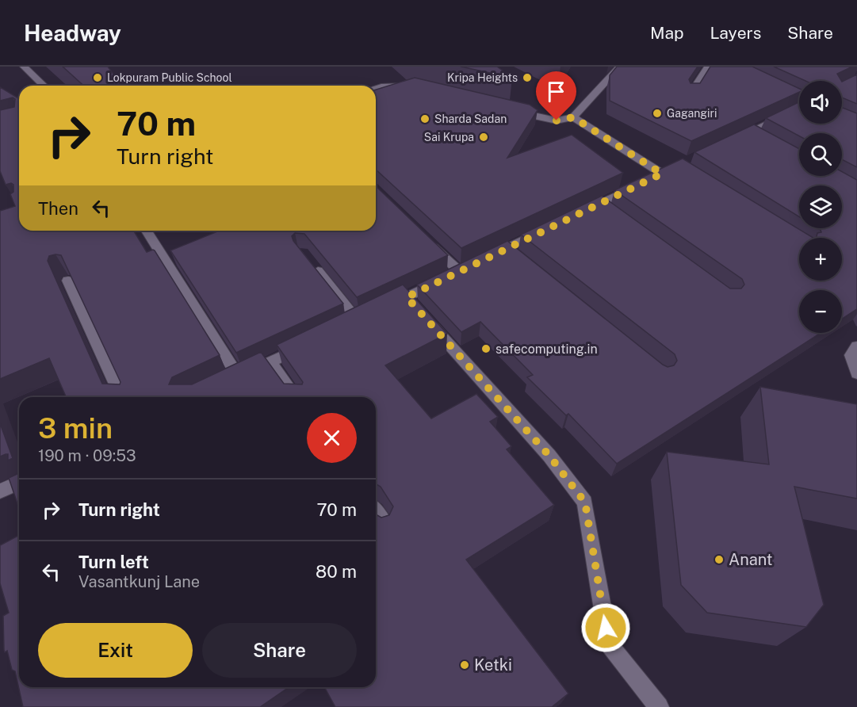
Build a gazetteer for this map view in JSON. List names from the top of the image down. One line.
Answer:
{"places":["Lokpuram Public School","Kripa Heights","Gagangiri","Sharda Sadan","Sai Krupa","safecomputing.in","Anant","Ketki"],"page":{"header":"Headway","nav":["Map","Layers","Share"],"map_buttons":["+","−"],"turn":["70 m","Turn right"],"then":"Then","heading":["3 min","190 m · 09:53"],"list":[{"name":"Turn right","value":"70 m"},{"name":"Turn left","note":"Vasantkunj Lane","value":"80 m"}],"buttons":["Exit","Share"]}}
